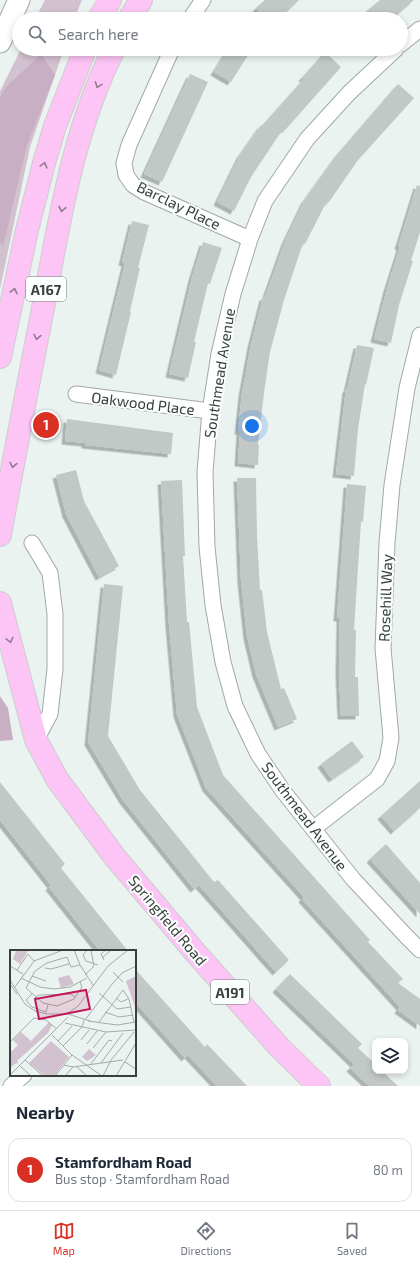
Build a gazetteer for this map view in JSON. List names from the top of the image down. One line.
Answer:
{"streets":{"main road":["A167","Springfield Road","A191"],"street":["Barclay Place","Southmead Avenue","Oakwood Place","Rosehill Way"]},"crossings":[["Barclay Place","Southmead Avenue"],["Southmead Avenue","Oakwood Place"],["Southmead Avenue","Rosehill Way"]],"page":{"search":"Search here","pins":"1","heading":"Nearby","list":[{"mark":"1","name":"Stamfordham Road","note":"Bus stop · Stamfordham Road","value":"80 m"}],"nav":["Map","Directions","Saved"]}}
